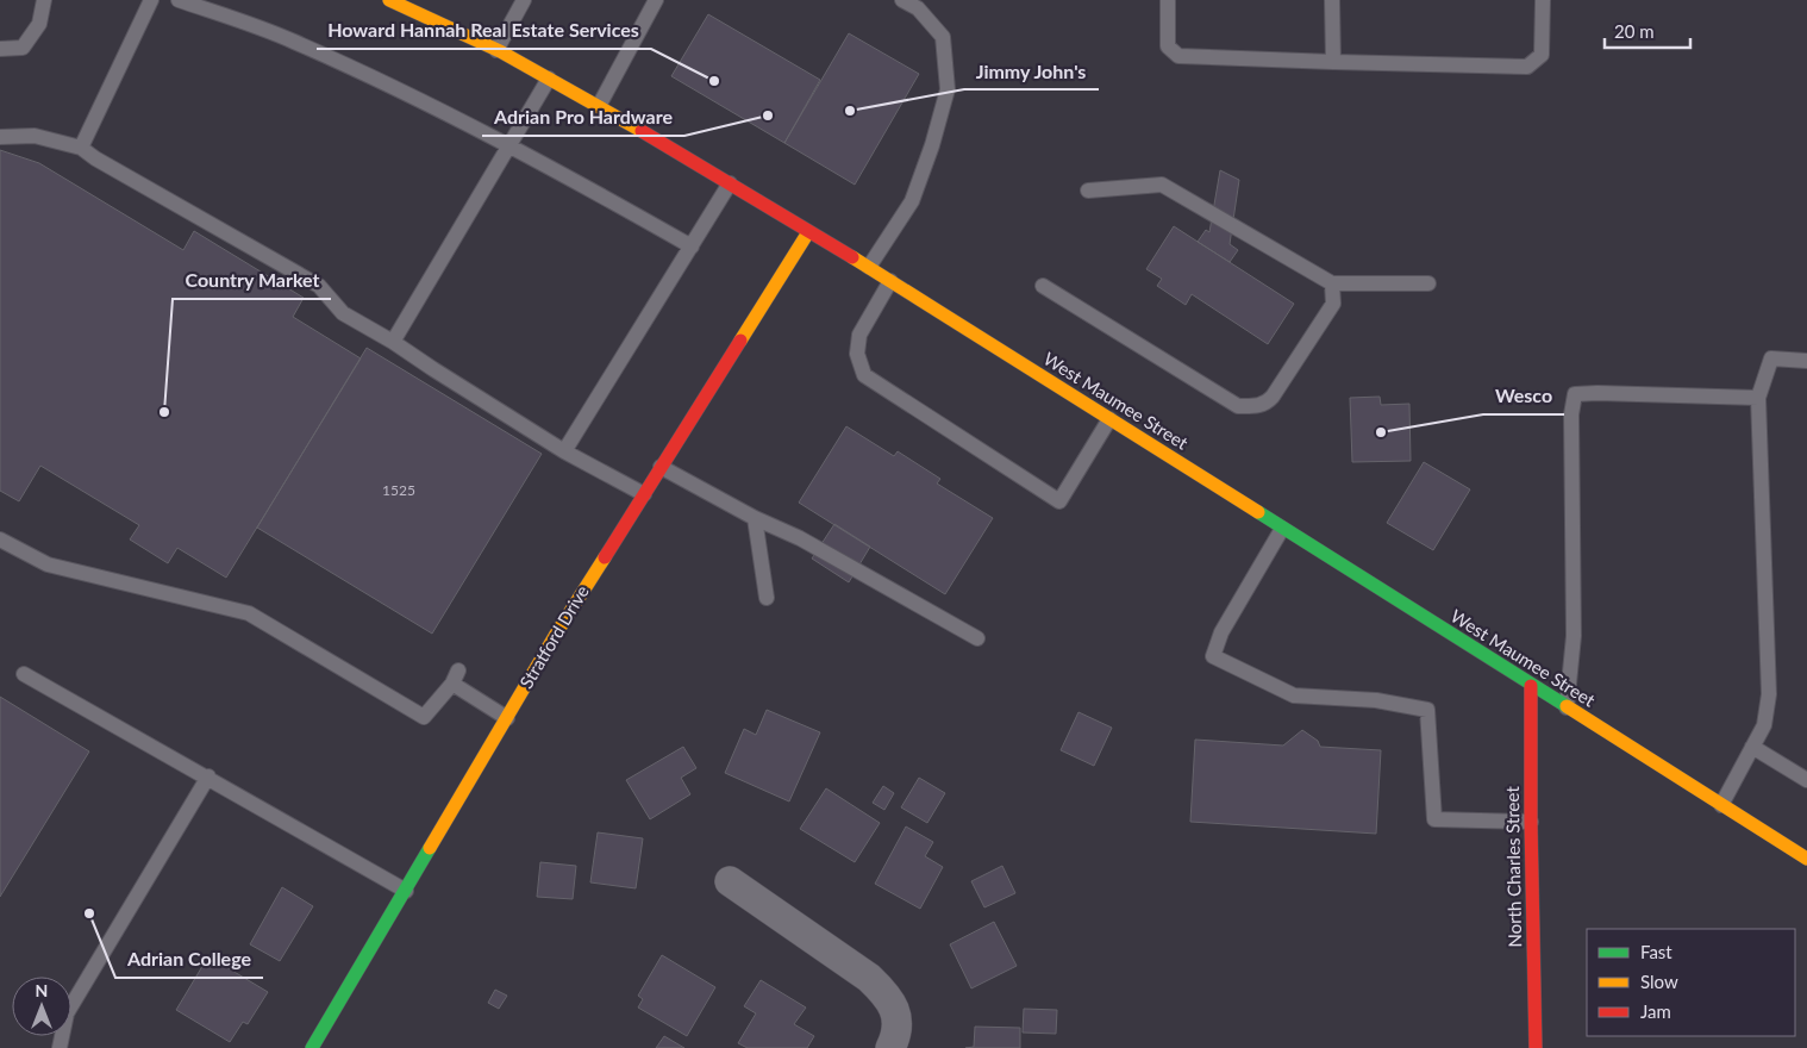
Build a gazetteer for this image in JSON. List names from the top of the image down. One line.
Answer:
{"streets":{"main road":["West Maumee Street","Stratford Drive","North Charles Street"]},"crossings":[["West Maumee Street","Stratford Drive"],["West Maumee Street","North Charles Street"]],"places":["Howard Hannah Real Estate Services","Jimmy John's","Adrian Pro Hardware","Country Market","Wesco","Adrian College"],"house_numbers":["1525"],"legend":["Fast","Slow","Jam"],"scale_bar":"20 m","north":"top"}
